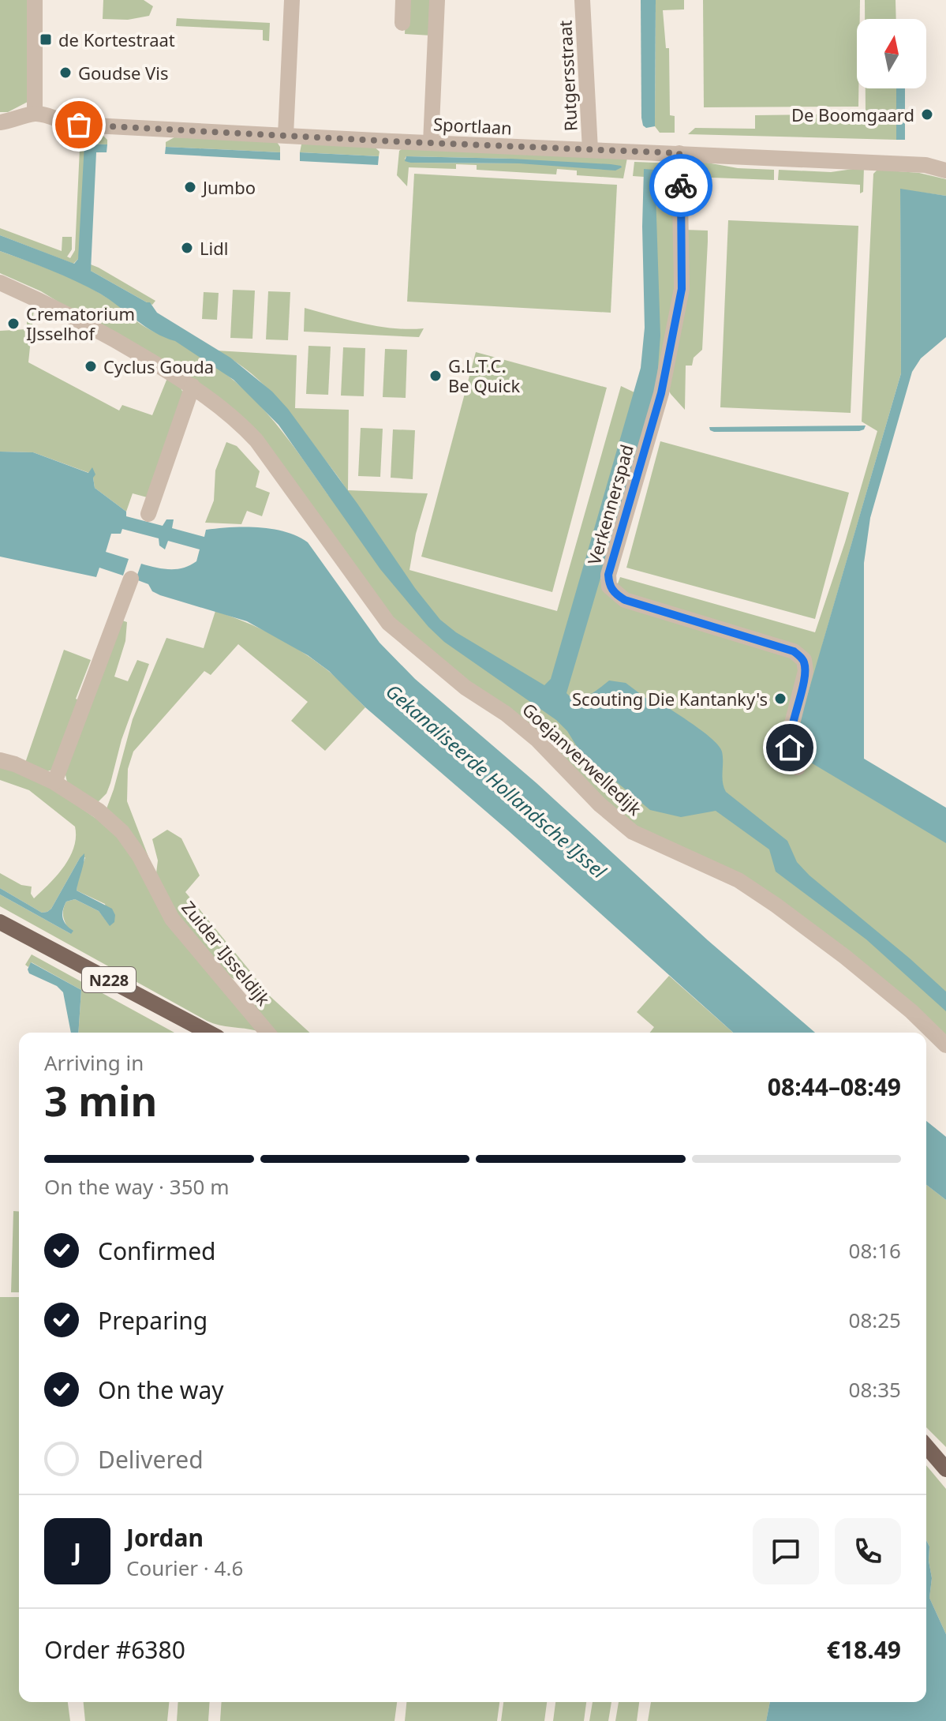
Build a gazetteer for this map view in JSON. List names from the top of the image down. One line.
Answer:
{"streets":{"main road":["N228"],"street":["Rutgersstraat","Sportlaan","Verkennerspad","Goejanverwelledijk","Zuider IJsseldijk"]},"crossings":[["Rutgersstraat","Sportlaan"],["Sportlaan","Verkennerspad"]],"water":["Gekanaliseerde Hollandsche IJssel"],"places":{"transit":["de Kortestraat"],"other":["Goudse Vis","De Boomgaard","Jumbo","Lidl","Crematorium IJsselhof","Cyclus Gouda","G.L.T.C. Be Quick","Scouting Die Kantanky's"]},"north":"top","page":{"heading":["3 min","Arriving in","08:44–08:49"],"panel":["Jordan","Courier · 4.6","Order #6380","€18.49"],"bar":"On the way · 350 m","list":[["Confirmed","08:16"],["Preparing","08:25"],["On the way","08:35"],"Delivered"],"round":"J"}}
